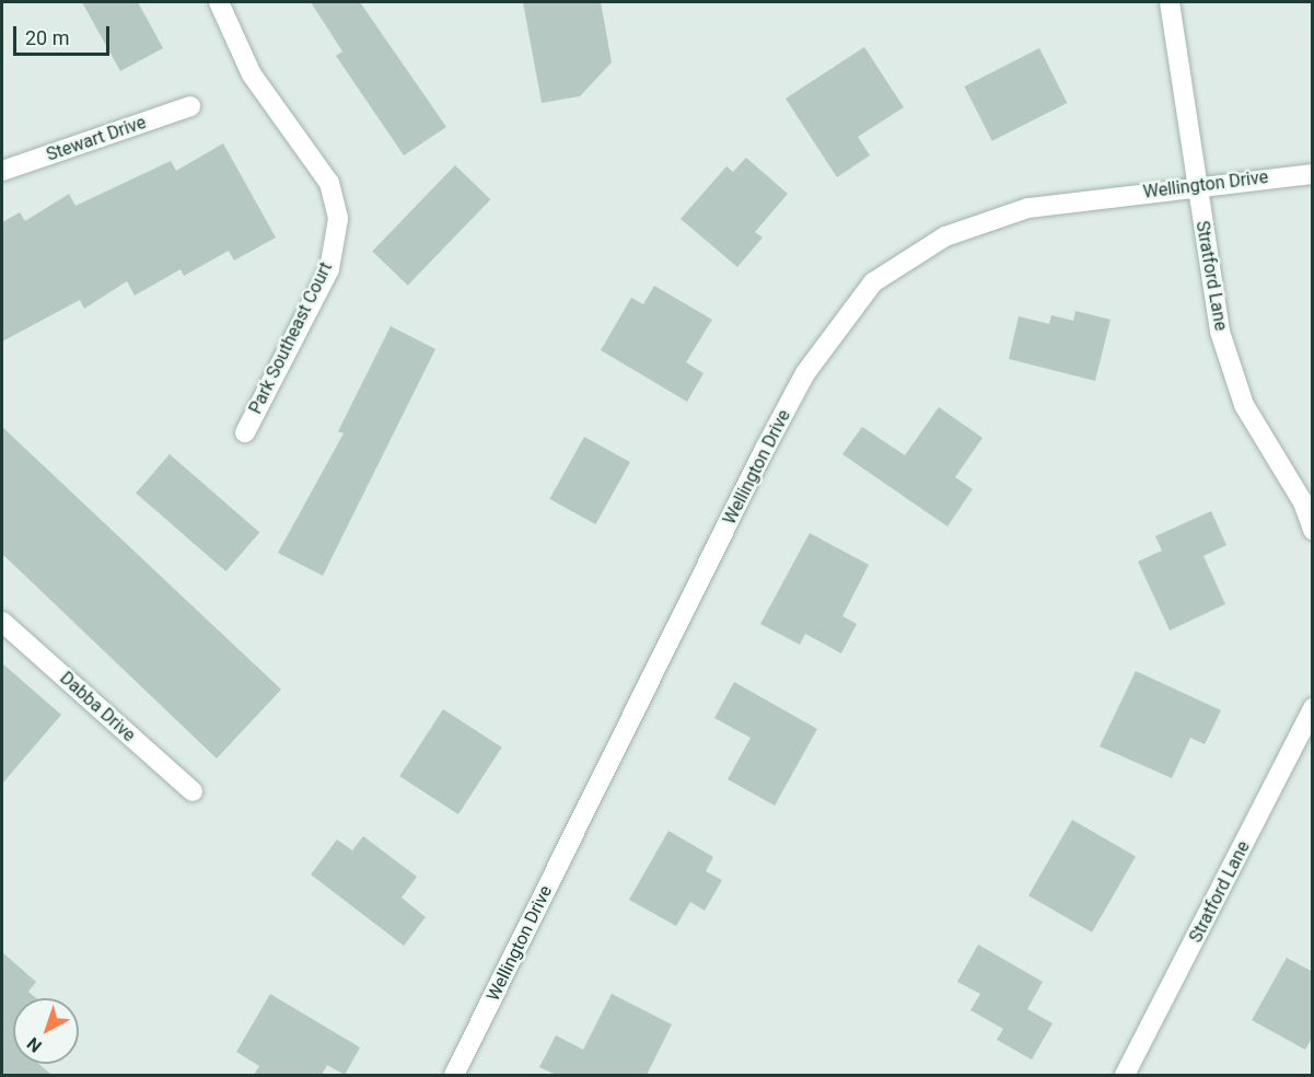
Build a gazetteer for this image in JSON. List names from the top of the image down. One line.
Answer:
{"streets":{"street":["Stewart Drive","Wellington Drive","Stratford Lane","Park Southeast Court","Dabba Drive"]},"crossings":[["Wellington Drive","Stratford Lane"]],"scale_bar":"20 m","north":"bottom left"}
